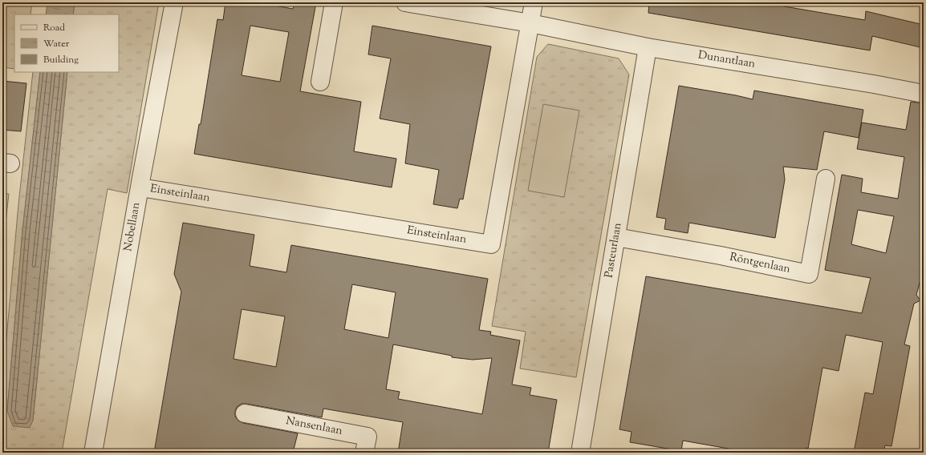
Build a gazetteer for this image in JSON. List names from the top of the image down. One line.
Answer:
{"streets":{"street":["Dunantlaan","Einsteinlaan","Nobellaan","Pasteurlaan","Röntgenlaan","Nansenlaan"]},"crossings":[["Dunantlaan","Einsteinlaan"],["Dunantlaan","Pasteurlaan"],["Einsteinlaan","Nobellaan"],["Pasteurlaan","Röntgenlaan"]],"legend":["Road","Water","Building"]}
